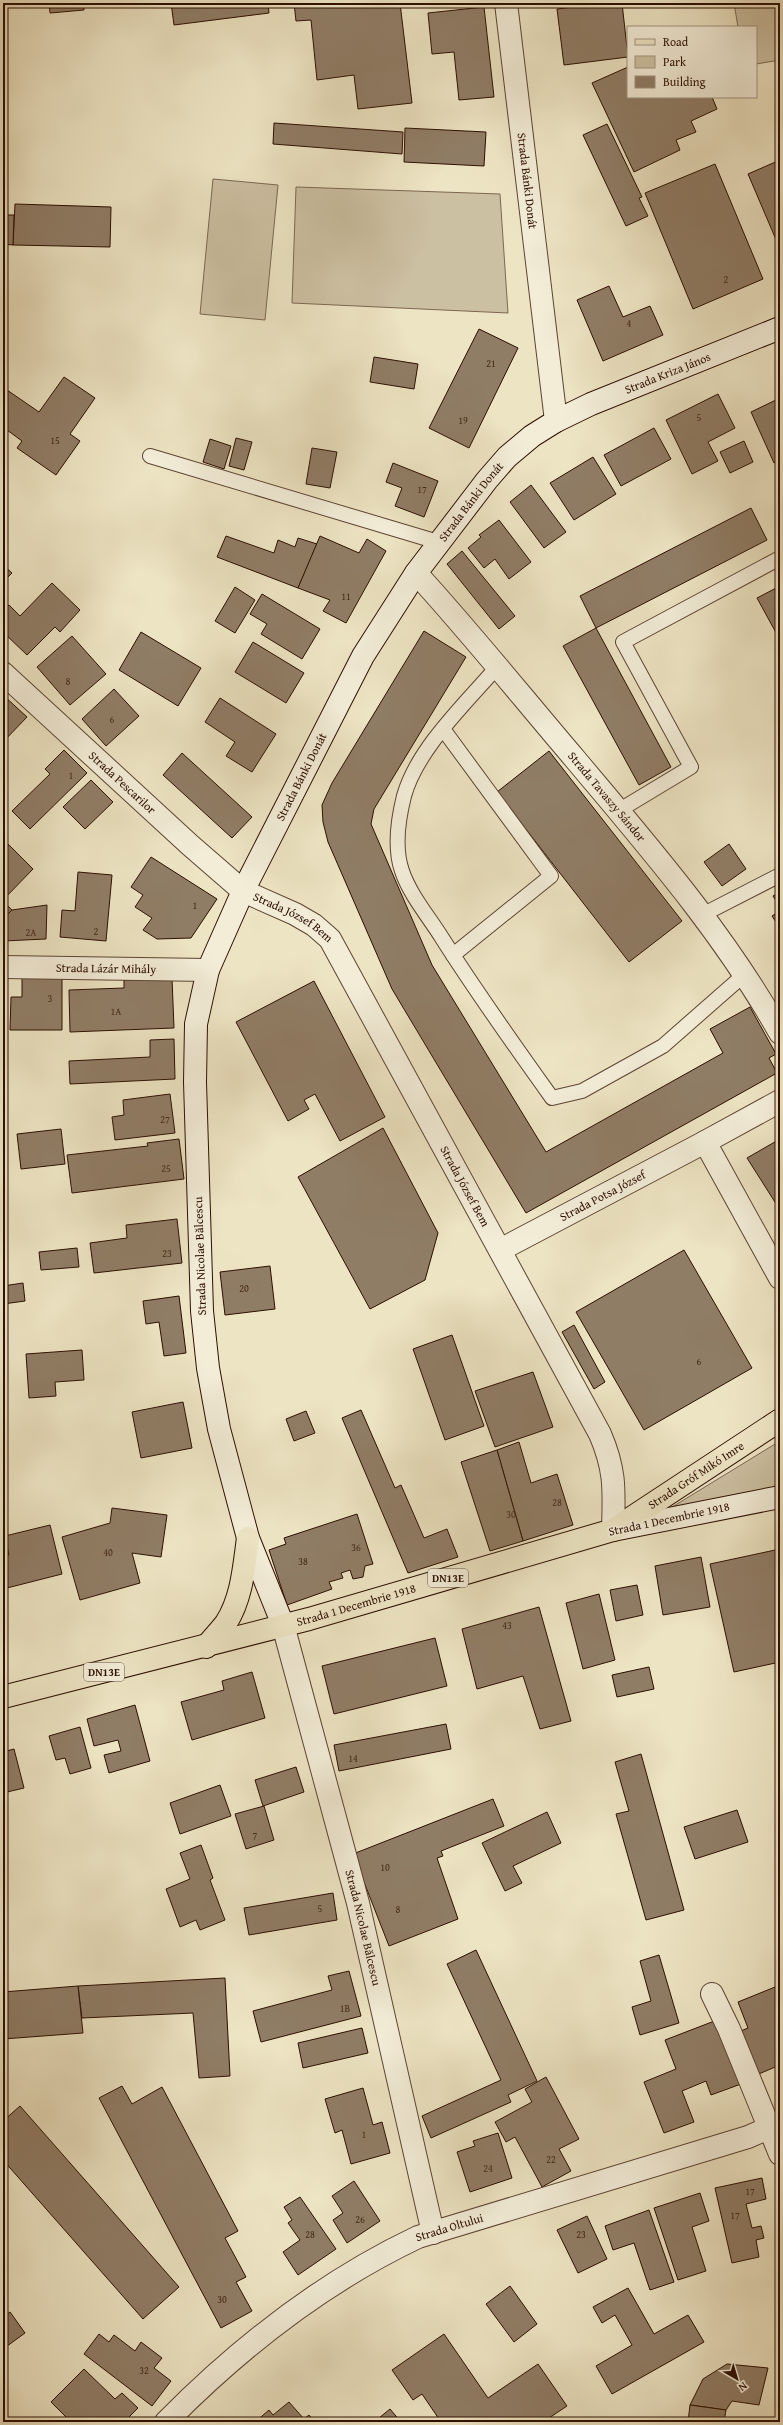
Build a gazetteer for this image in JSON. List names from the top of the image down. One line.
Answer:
{"streets":{"main road":["Strada Gróf Mikó Imre","Strada 1 Decembrie 1918","DN13E"],"street":["Strada Bánki Donát","Strada Kriza János","Strada Pescarilor","Strada Tavaszy Sándor","Strada József Bem","Strada Lázár Mihály","Strada Potsa József","Strada Nicolae Bălcescu","Strada Oltului"]},"crossings":[["Strada Bánki Donát","Strada Kriza János"],["Strada Bánki Donát","Strada Pescarilor"],["Strada Bánki Donát","Strada Tavaszy Sándor"],["Strada Bánki Donát","Strada József Bem"],["Strada Bánki Donát","Strada Lázár Mihály"],["Strada Bánki Donát","Strada Nicolae Bălcescu"],["Strada Pescarilor","Strada József Bem"],["Strada József Bem","Strada Potsa József"],["Strada József Bem","Strada Gróf Mikó Imre"],["Strada József Bem","Strada 1 Decembrie 1918"],["Strada Lázár Mihály","Strada Nicolae Bălcescu"],["Strada Nicolae Bălcescu","Strada 1 Decembrie 1918"],["Strada Nicolae Bălcescu","Strada Oltului"],["Strada Gróf Mikó Imre","Strada 1 Decembrie 1918"]],"house_numbers":["2","4","21","5","19","15","17","11","8","6","1","1","2","2A","3","1A","27","25","23","20","6","28","30","36","40","38","43","14","7","10","5","8","1B","1","22","24","17","17","26","28","23","30","32"],"legend":["Road","Park","Building"],"north":"bottom right"}
